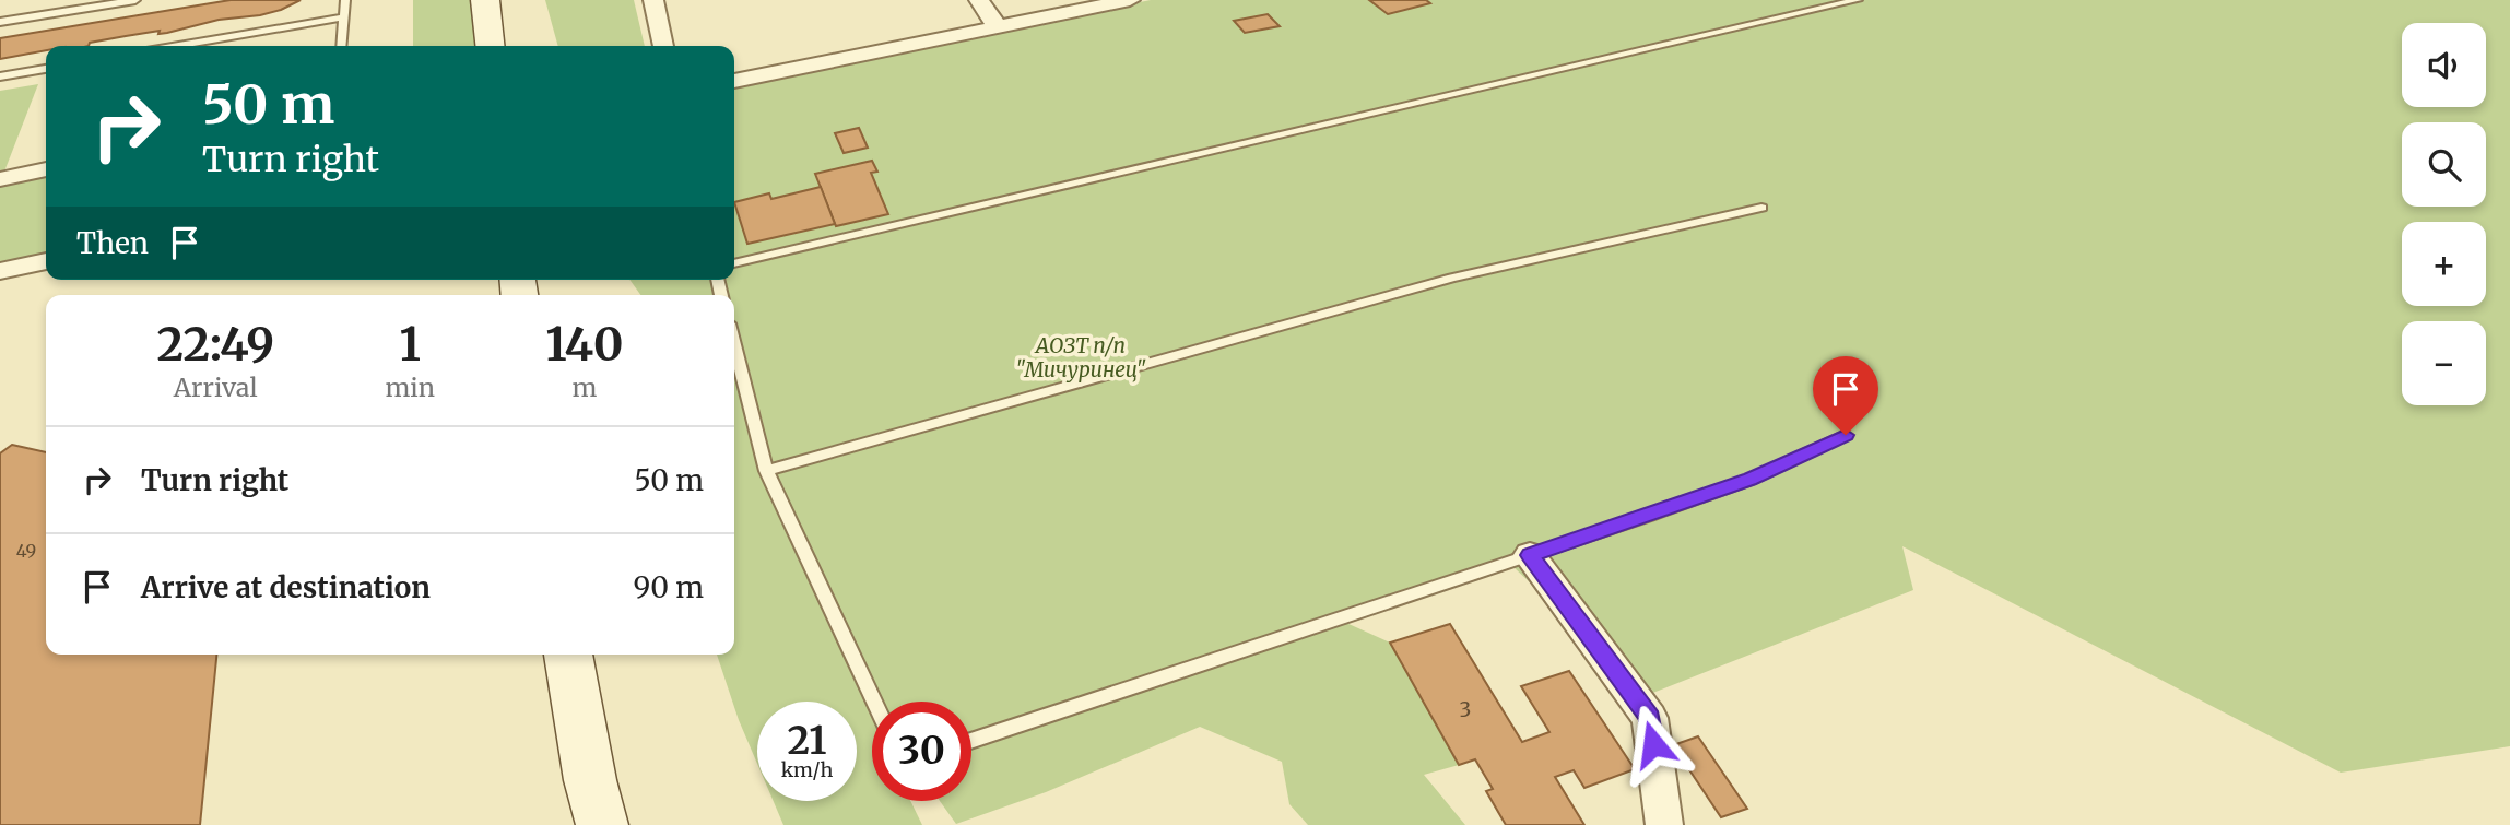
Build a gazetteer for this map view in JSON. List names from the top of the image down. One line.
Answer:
{"parks":["АОЗТ п/п \"Мичуринец\""],"house_numbers":["49","3"],"page":{"map_buttons":["+","−"],"turn":["50 m","Turn right"],"then":"Then","eta":["22:49","Arrival","1","min","140","m"],"list":[{"name":"Turn right","value":"50 m"},{"name":"Arrive at destination","value":"90 m"}],"speed":"21 km/h","limit":"30"}}
